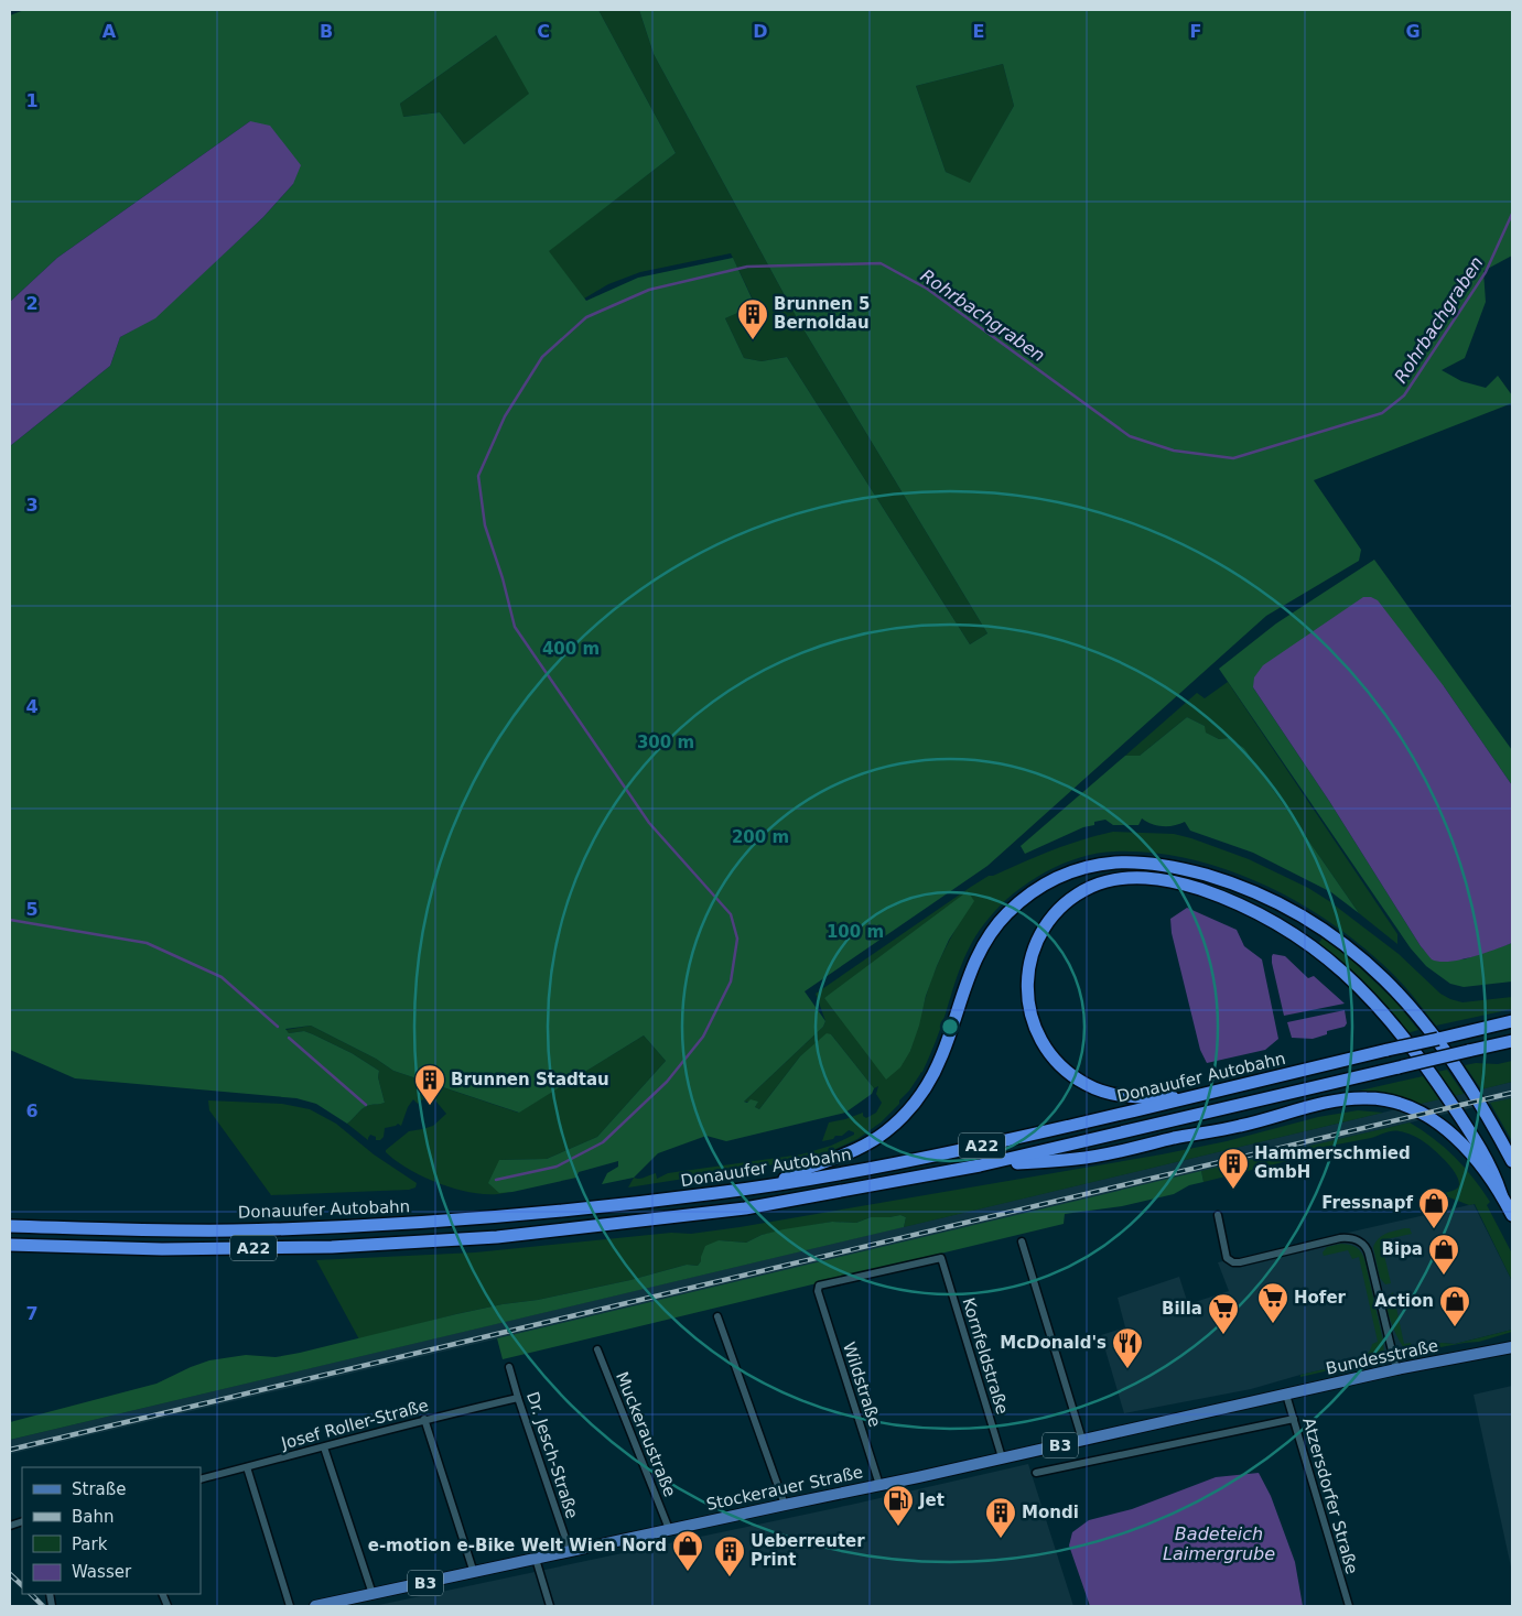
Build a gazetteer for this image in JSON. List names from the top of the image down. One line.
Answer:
{"streets":{"highway":["Donauufer Autobahn","A22"],"main road":["Bundesstraße","B3","Stockerauer Straße"],"street":["Kornfeldstraße","Wildstraße","Josef Roller-Straße","Muckeraustraße","Dr. Jesch-Straße","Atzersdorfer Straße"]},"crossings":[["Kornfeldstraße","Wildstraße"],["Kornfeldstraße","Stockerauer Straße"],["Bundesstraße","Stockerauer Straße"],["Bundesstraße","Atzersdorfer Straße"],["Wildstraße","Stockerauer Straße"],["Josef Roller-Straße","Dr. Jesch-Straße"],["Muckeraustraße","Stockerauer Straße"],["Dr. Jesch-Straße","Stockerauer Straße"]],"water":["Rohrbachgraben","Badeteich Laimergrube"],"places":{"building":["Brunnen 5 Bernoldau","Brunnen Stadtau","Hammerschmied GmbH","Mondi","Ueberreuter Print"],"shop":["Fressnapf","Bipa","Action","e-motion e-Bike Welt Wien Nord"],"supermarket":["Hofer","Billa"],"restaurant":["McDonald's"],"fuel station":["Jet"]},"legend":["Straße","Bahn","Park","Wasser"],"grid":{"columns":["A","B","C","D","E","F","G"],"rows":["1","2","3","4","5","6","7"]},"rings":["400 m","300 m","200 m","100 m"]}
